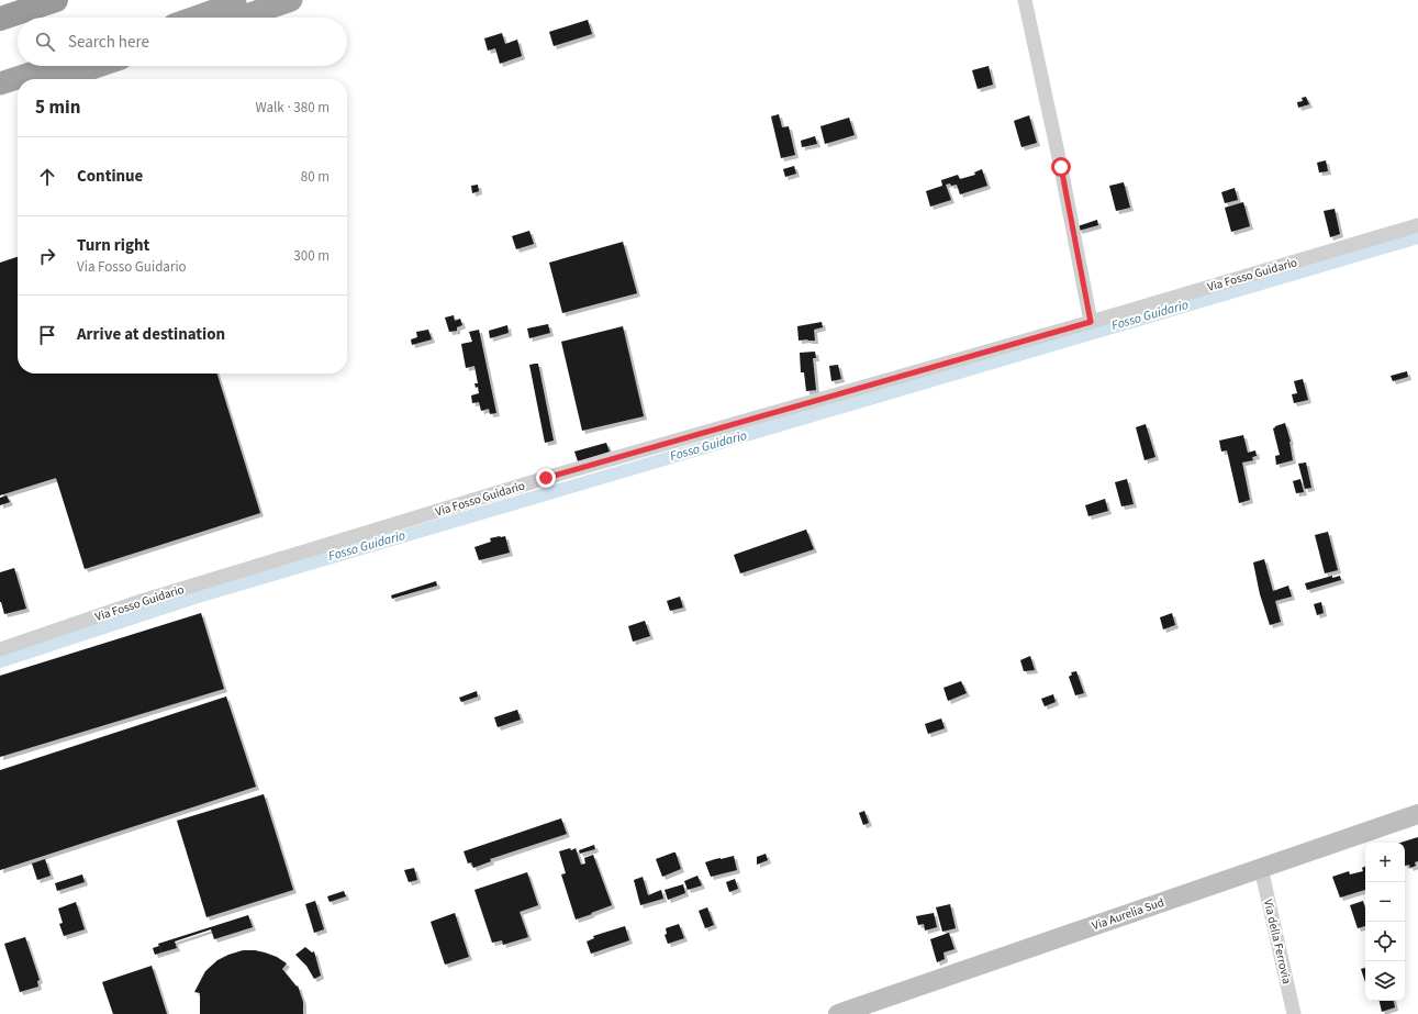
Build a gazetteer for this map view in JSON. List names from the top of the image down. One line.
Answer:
{"streets":{"main road":["Via Aurelia Sud"],"street":["Via Fosso Guidario","Via della Ferrovia"]},"crossings":[["Via Aurelia Sud","Via della Ferrovia"]],"water":["Fosso Guidario"],"page":{"search":"Search here","heading":["5 min","Walk · 380 m"],"list":[["Continue","80 m"],["Turn right","Via Fosso Guidario","300 m"],"Arrive at destination"],"map_buttons":["+","−"]}}
